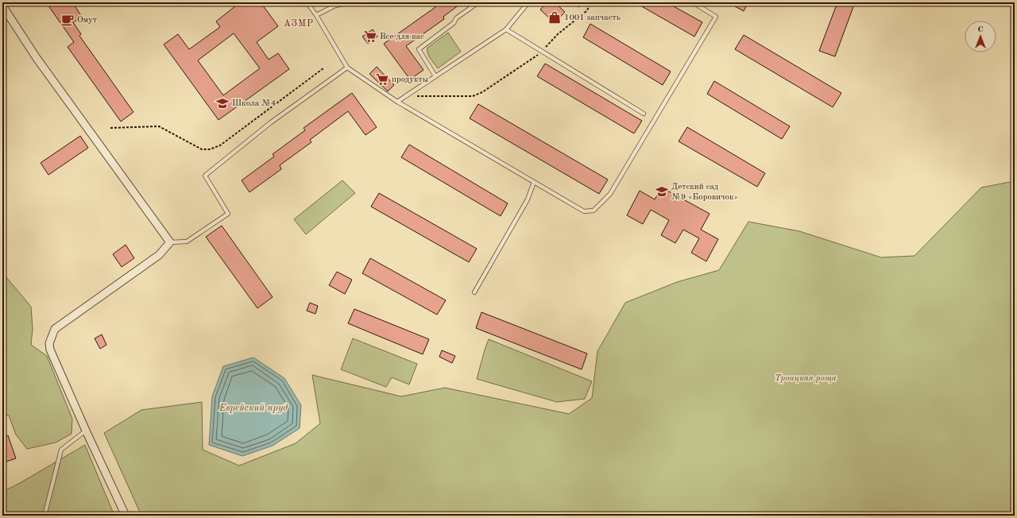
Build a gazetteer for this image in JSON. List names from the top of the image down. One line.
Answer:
{"districts":["АЗМР"],"water":["Еврейский пруд"],"parks":["Троицкая роща"],"places":{"shop":["1001 запчасть"],"cafe":["Омут"],"supermarket":["Все для вас","продукты"],"school or university":["Школа №4","Детский сад №9 «Боровичок»"]},"north":"top"}
